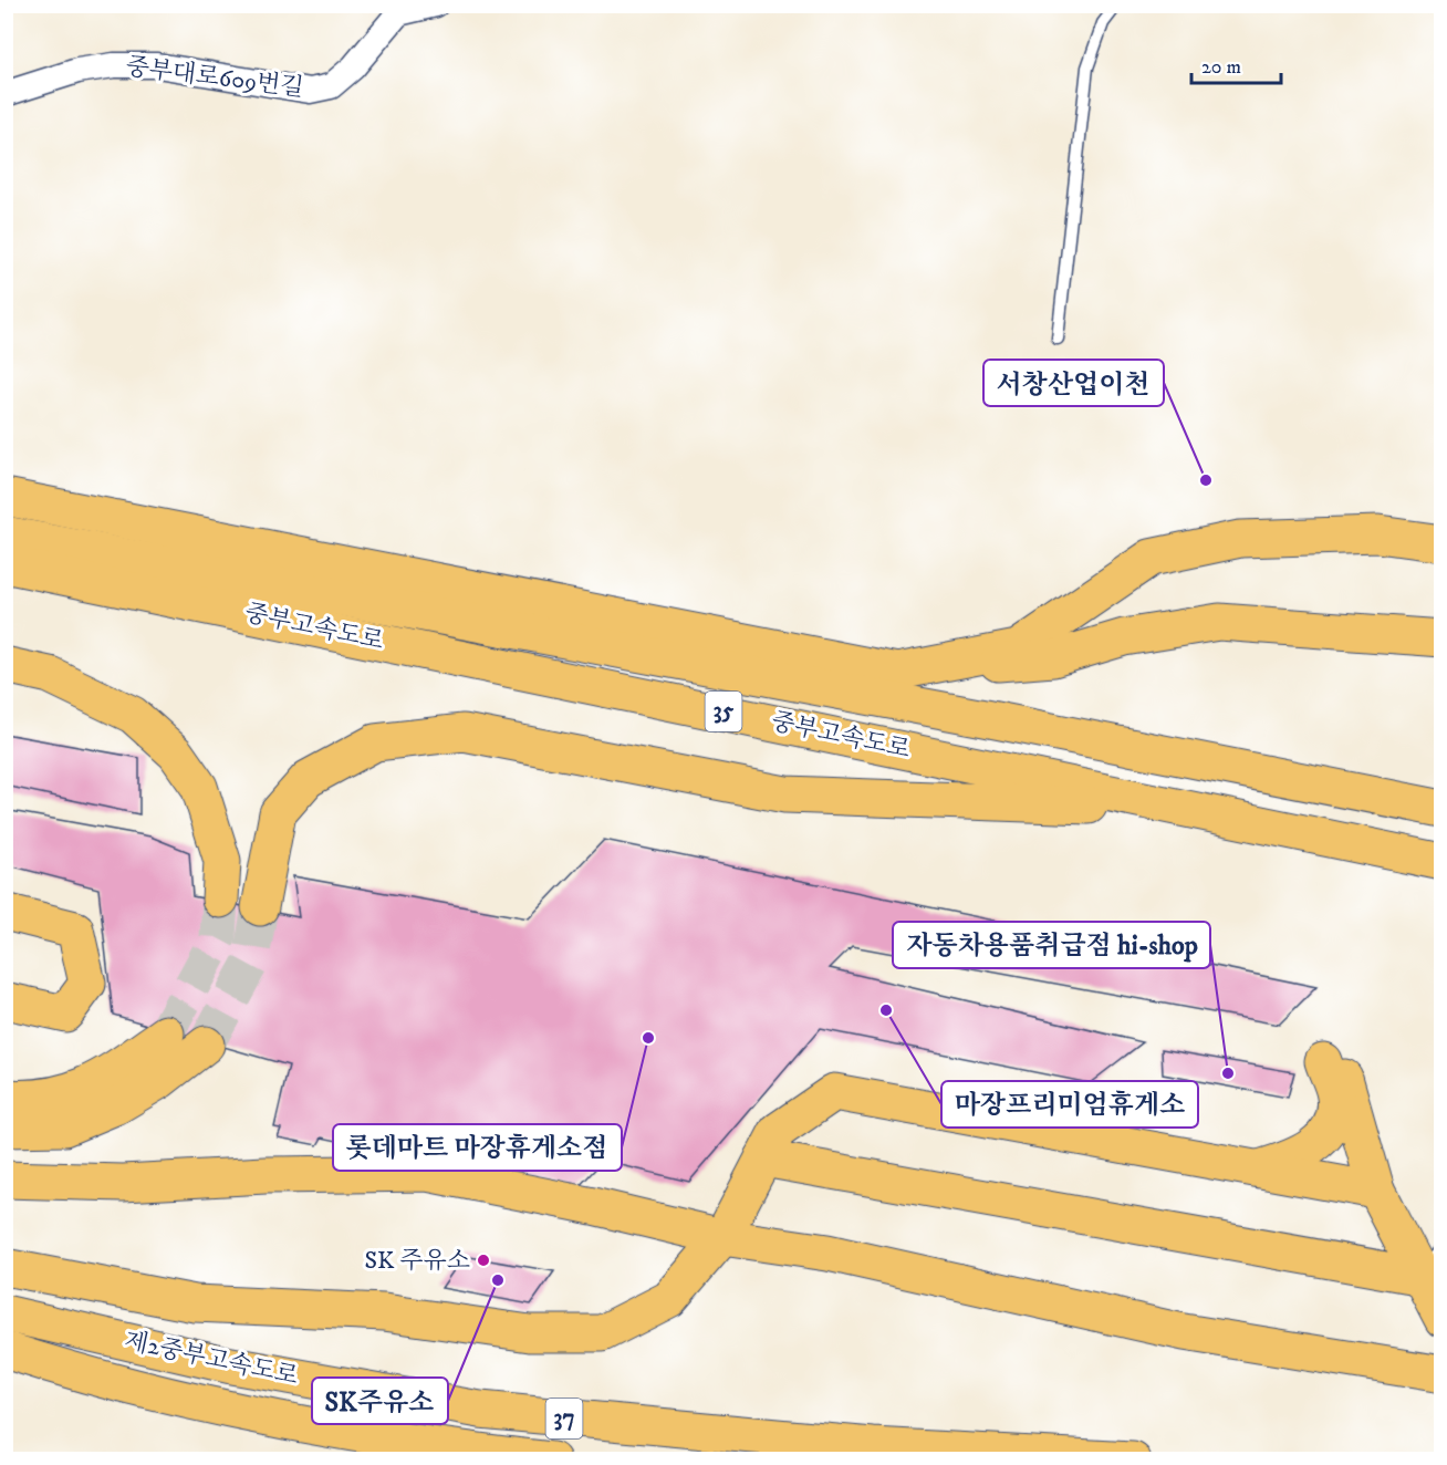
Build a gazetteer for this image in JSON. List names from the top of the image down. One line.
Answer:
{"streets":{"highway":["중부고속도로","35","제2중부고속도로","37"],"street":["중부대로609번길"]},"places":["서창산업이천","마장프리미엄휴게소","롯데마트 마장휴게소점","자동차용품취급점 hi-shop","SK 주유소","SK주유소"],"scale_bar":"20 m"}
